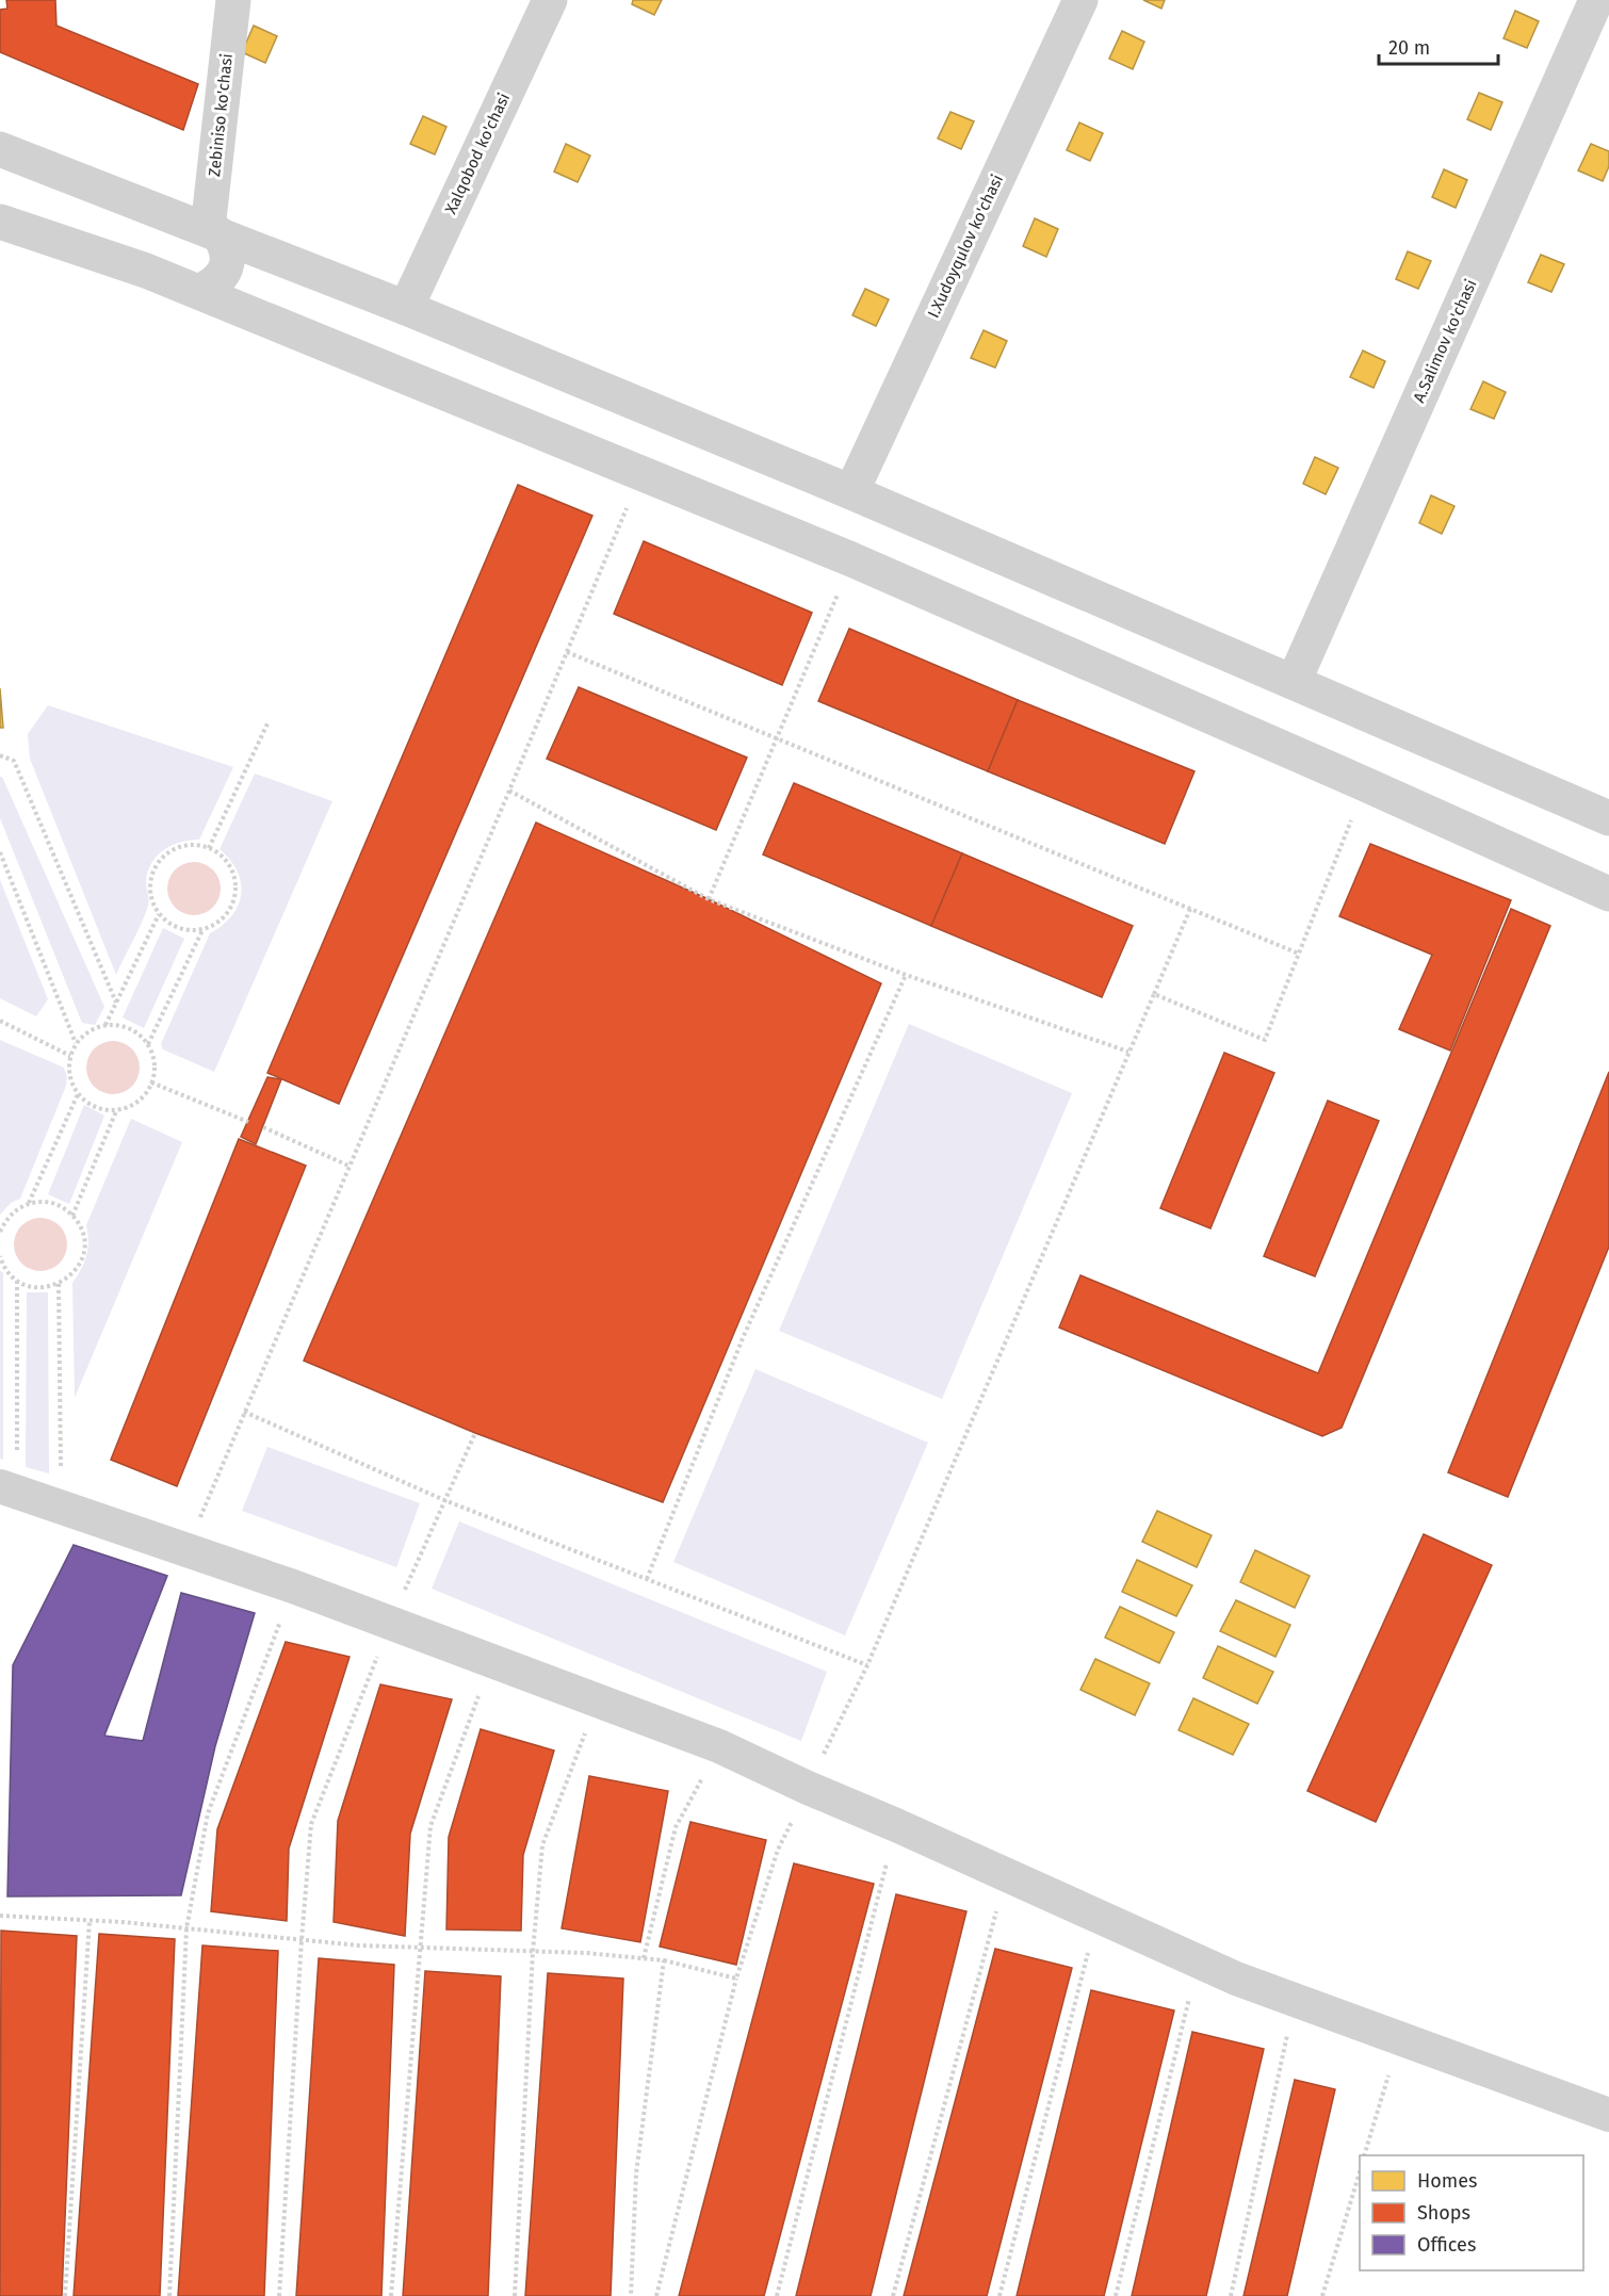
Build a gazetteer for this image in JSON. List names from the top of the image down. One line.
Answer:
{"streets":{"street":["Zebiniso ko'chasi","Xalqobod ko'chasi","I.Xudoyqulov ko'chasi","A.Salimov ko'chasi"]},"legend":["Homes","Shops","Offices"],"scale_bar":"20 m"}
